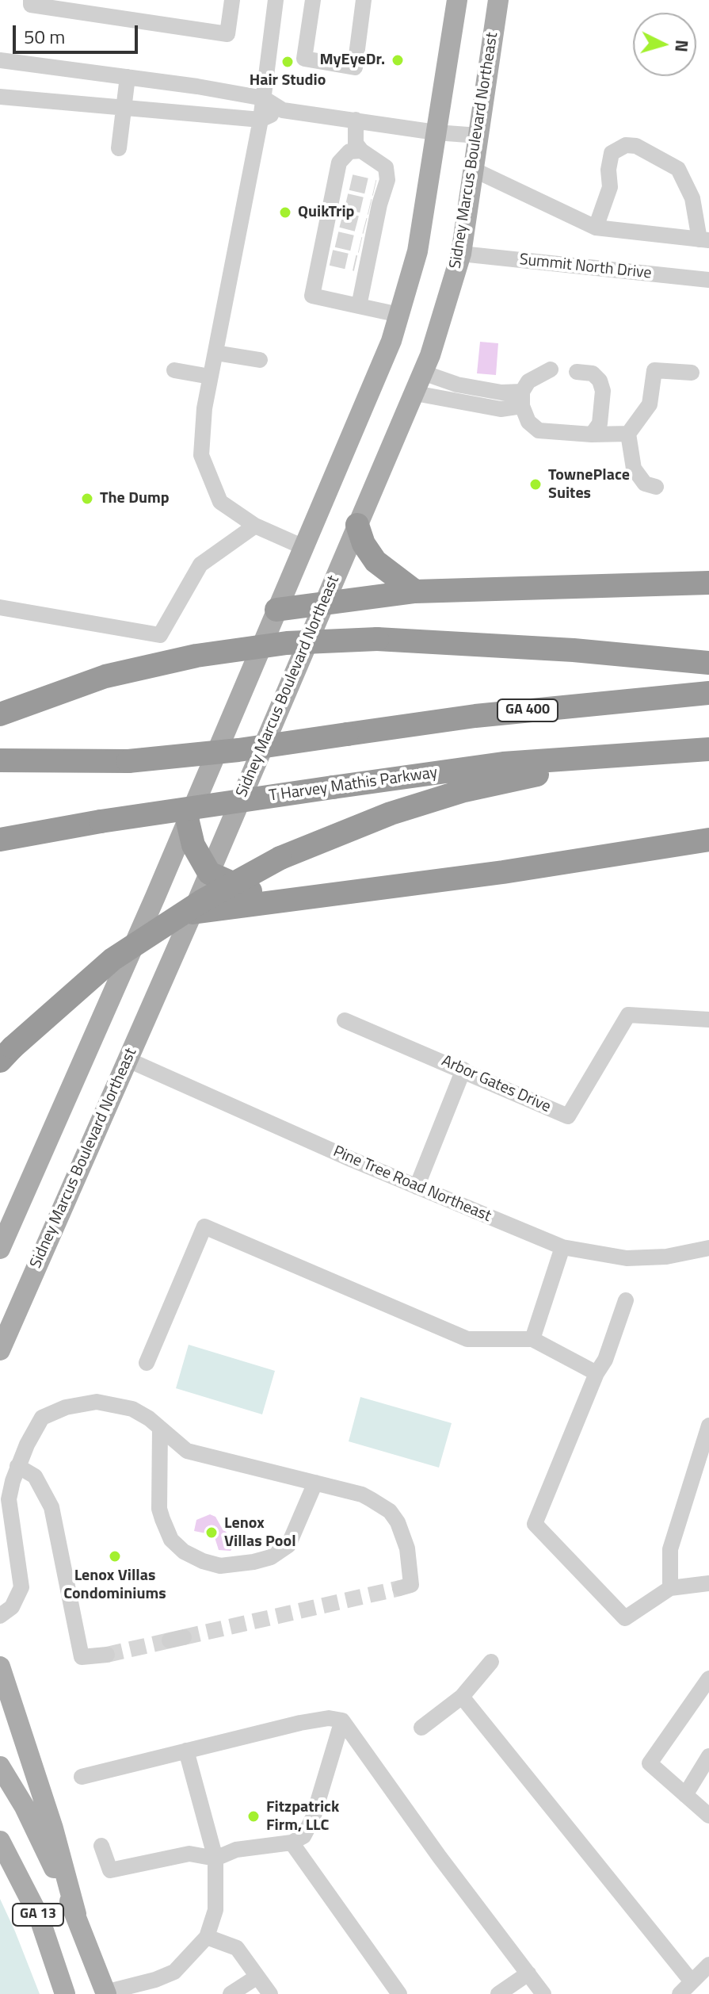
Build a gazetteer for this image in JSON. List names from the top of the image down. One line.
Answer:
{"streets":{"highway":["GA 400","T Harvey Mathis Parkway"],"main road":["Sidney Marcus Boulevard Northeast","GA 13"],"street":["Summit North Drive","Arbor Gates Drive","Pine Tree Road Northeast"]},"crossings":[["Sidney Marcus Boulevard Northeast","Summit North Drive"],["Sidney Marcus Boulevard Northeast","Pine Tree Road Northeast"]],"places":["MyEyeDr.","Hair Studio","QuikTrip","TownePlace Suites","The Dump","Lenox Villas Pool","Lenox Villas Condominiums","Fitzpatrick Firm, LLC"],"scale_bar":"50 m","north":"right"}
